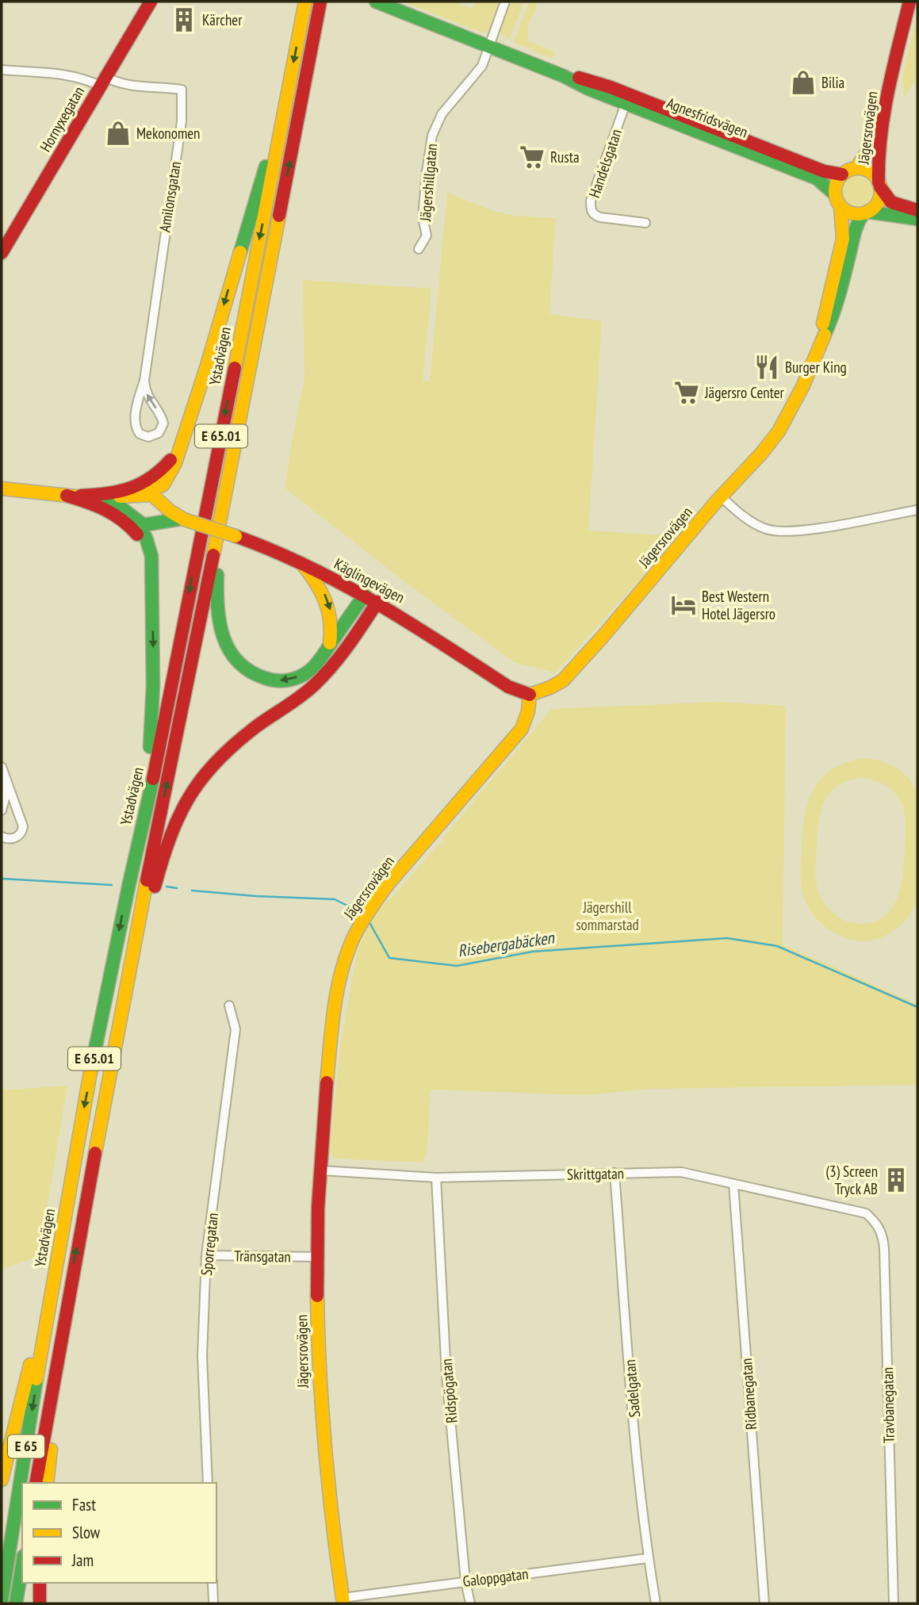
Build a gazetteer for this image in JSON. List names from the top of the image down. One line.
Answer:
{"streets":{"main road":["Agnesfridsvägen","Hornyxegatan","Jägersrovägen","Ystadvägen","E 65.01","Käglingevägen","E 65"],"street":["Handelsgatan","Jägershillgatan","Amilonsgatan","Skrittgatan","Sporregatan","Tränsgatan","Sadelgatan","Ridspögatan","Ridbanegatan","Travbanegatan","Galoppgatan"]},"crossings":[["Agnesfridsvägen","Jägersrovägen"],["Agnesfridsvägen","Handelsgatan"],["Agnesfridsvägen","Jägershillgatan"],["Hornyxegatan","Amilonsgatan"],["Jägersrovägen","Käglingevägen"],["Jägersrovägen","Skrittgatan"],["Jägersrovägen","Tränsgatan"],["Jägersrovägen","Galoppgatan"],["Skrittgatan","Sadelgatan"],["Skrittgatan","Ridspögatan"],["Skrittgatan","Ridbanegatan"],["Skrittgatan","Travbanegatan"],["Sporregatan","Tränsgatan"],["Sadelgatan","Galoppgatan"],["Ridspögatan","Galoppgatan"]],"water":["Risebergabäcken"],"parks":["Jägershill sommarstad"],"places":{"building":["Kärcher","(3) Screen Tryck AB"],"shop":["Bilia","Mekonomen"],"supermarket":["Rusta","Jägersro Center"],"restaurant":["Burger King"],"hotel":["Best Western Hotel Jägersro"]},"legend":["Fast","Slow","Jam"]}
